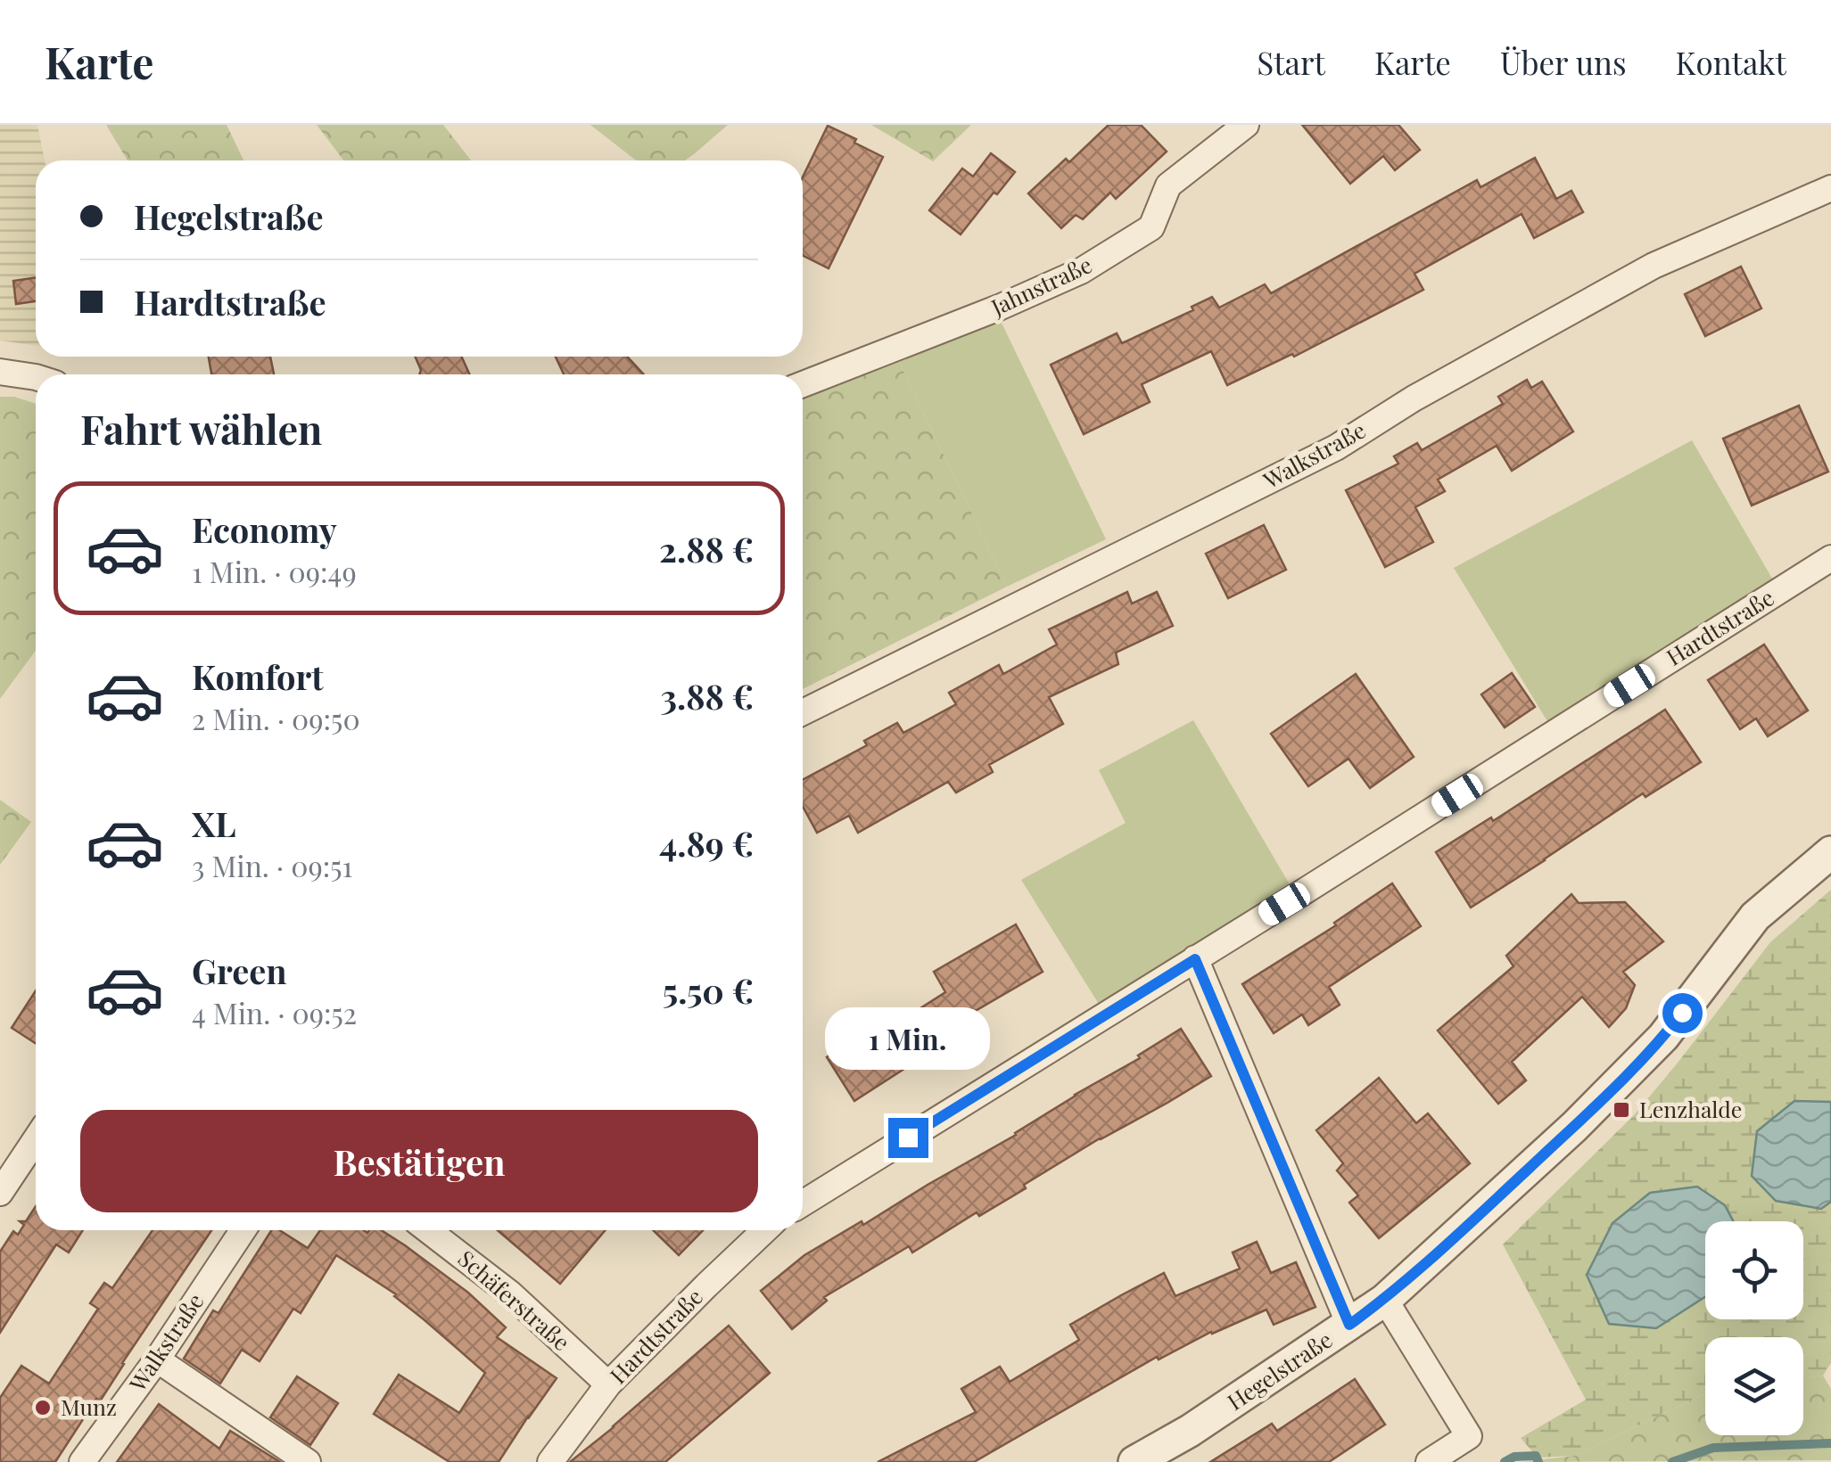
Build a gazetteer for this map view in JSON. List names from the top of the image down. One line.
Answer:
{"streets":{"street":["Jahnstraße","Walkstraße","Hardtstraße","Schäferstraße","Hegelstraße"]},"crossings":[["Hardtstraße","Schäferstraße"]],"places":{"transit":["Lenzhalde"],"other":["Munz"]},"page":{"header":"Karte","nav":["Start","Karte","Über uns","Kontakt"],"banner":["Hegelstraße","Hardtstraße"],"heading":"Fahrt wählen","list":[{"name":"Economy","note":"1 Min. · 09:49","value":"2.88 €"},{"name":"Komfort","note":"2 Min. · 09:50","value":"3.88 €"},{"name":"XL","note":"3 Min. · 09:51","value":"4.89 €"},{"name":"Green","note":"4 Min. · 09:52","value":"5.50 €"}],"bubble":"1 Min.","buttons":"Bestätigen"}}
